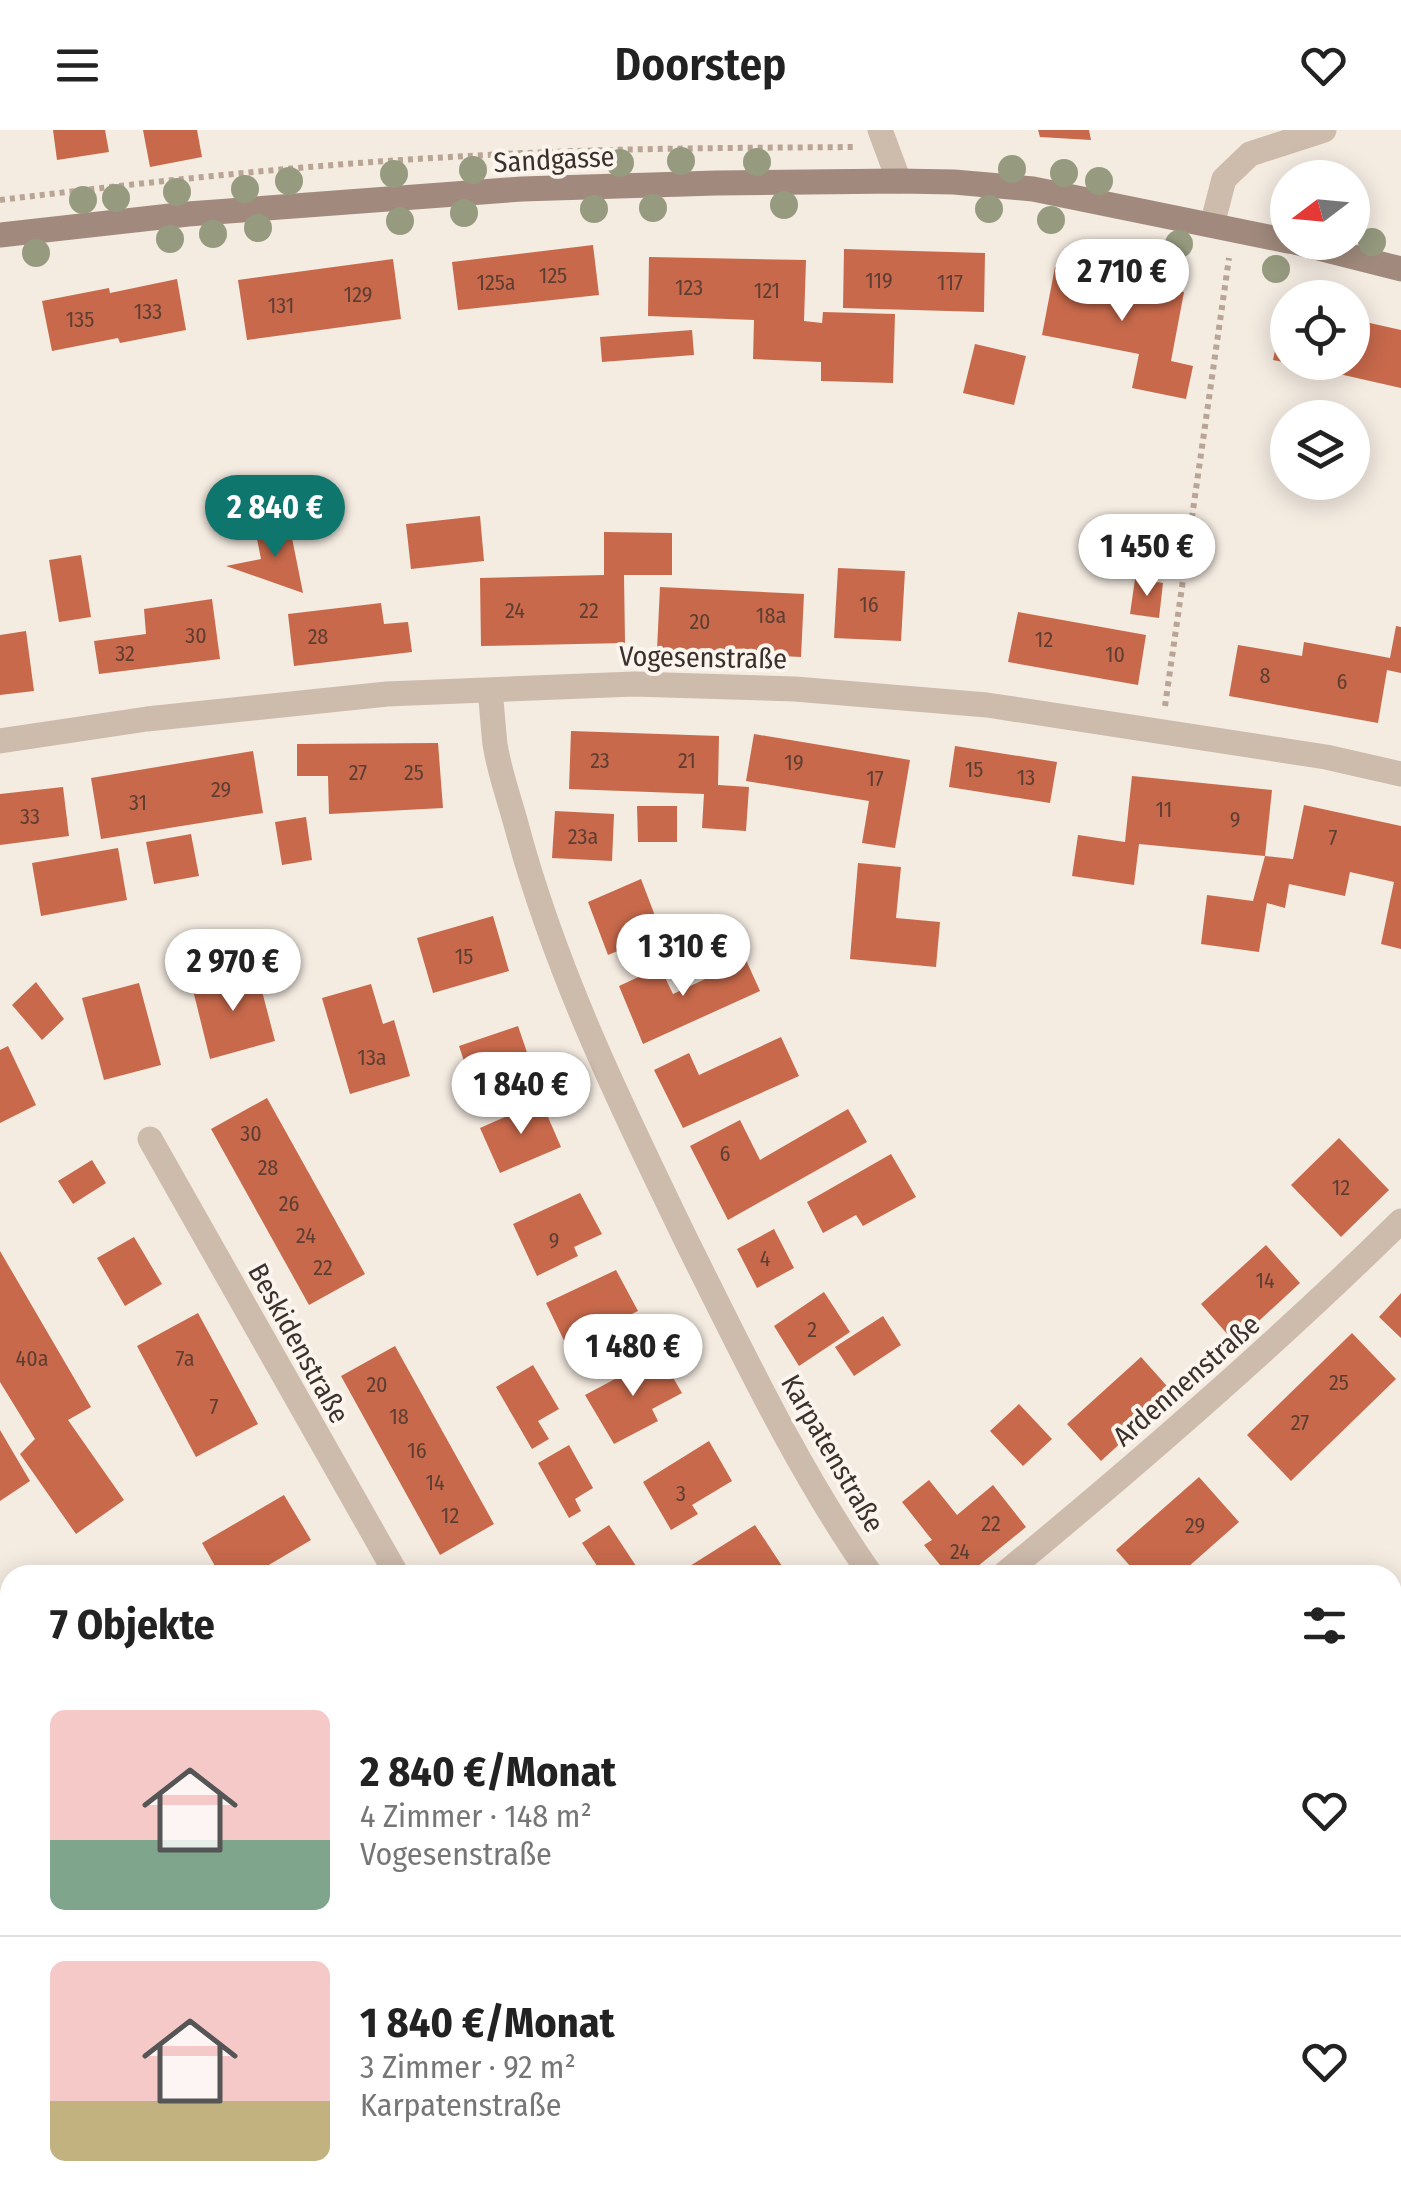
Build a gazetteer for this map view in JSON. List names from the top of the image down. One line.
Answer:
{"streets":{"street":["Sandgasse","Vogesenstraße","Beskidenstraße","Ardennenstraße","Karpatenstraße"]},"crossings":[["Vogesenstraße","Karpatenstraße"]],"house_numbers":["125","119","125a","117","123","121","129","131","133","135","16","24","22","18a","20","30","28","12","32","10","8","6","23","21","19","15","27","25","13","17","29","31","11","33","9","23a","7","15","13a","30","6","28","12","26","24","9","4","22","14","2","40a","7a","25","20","7","18","27","16","14","3","12","22","29","24"],"north":"left","page":{"header":"Doorstep","price":["2 710 €","2 840 €","1 450 €","1 310 €","2 970 €","1 840 €","1 480 €"],"heading":"7 Objekte","list":[{"name":"2 840 €/Monat","note":"4 Zimmer · 148 m² · Vogesenstraße"},{"name":"1 840 €/Monat","note":"3 Zimmer · 92 m² · Karpatenstraße"}]}}
